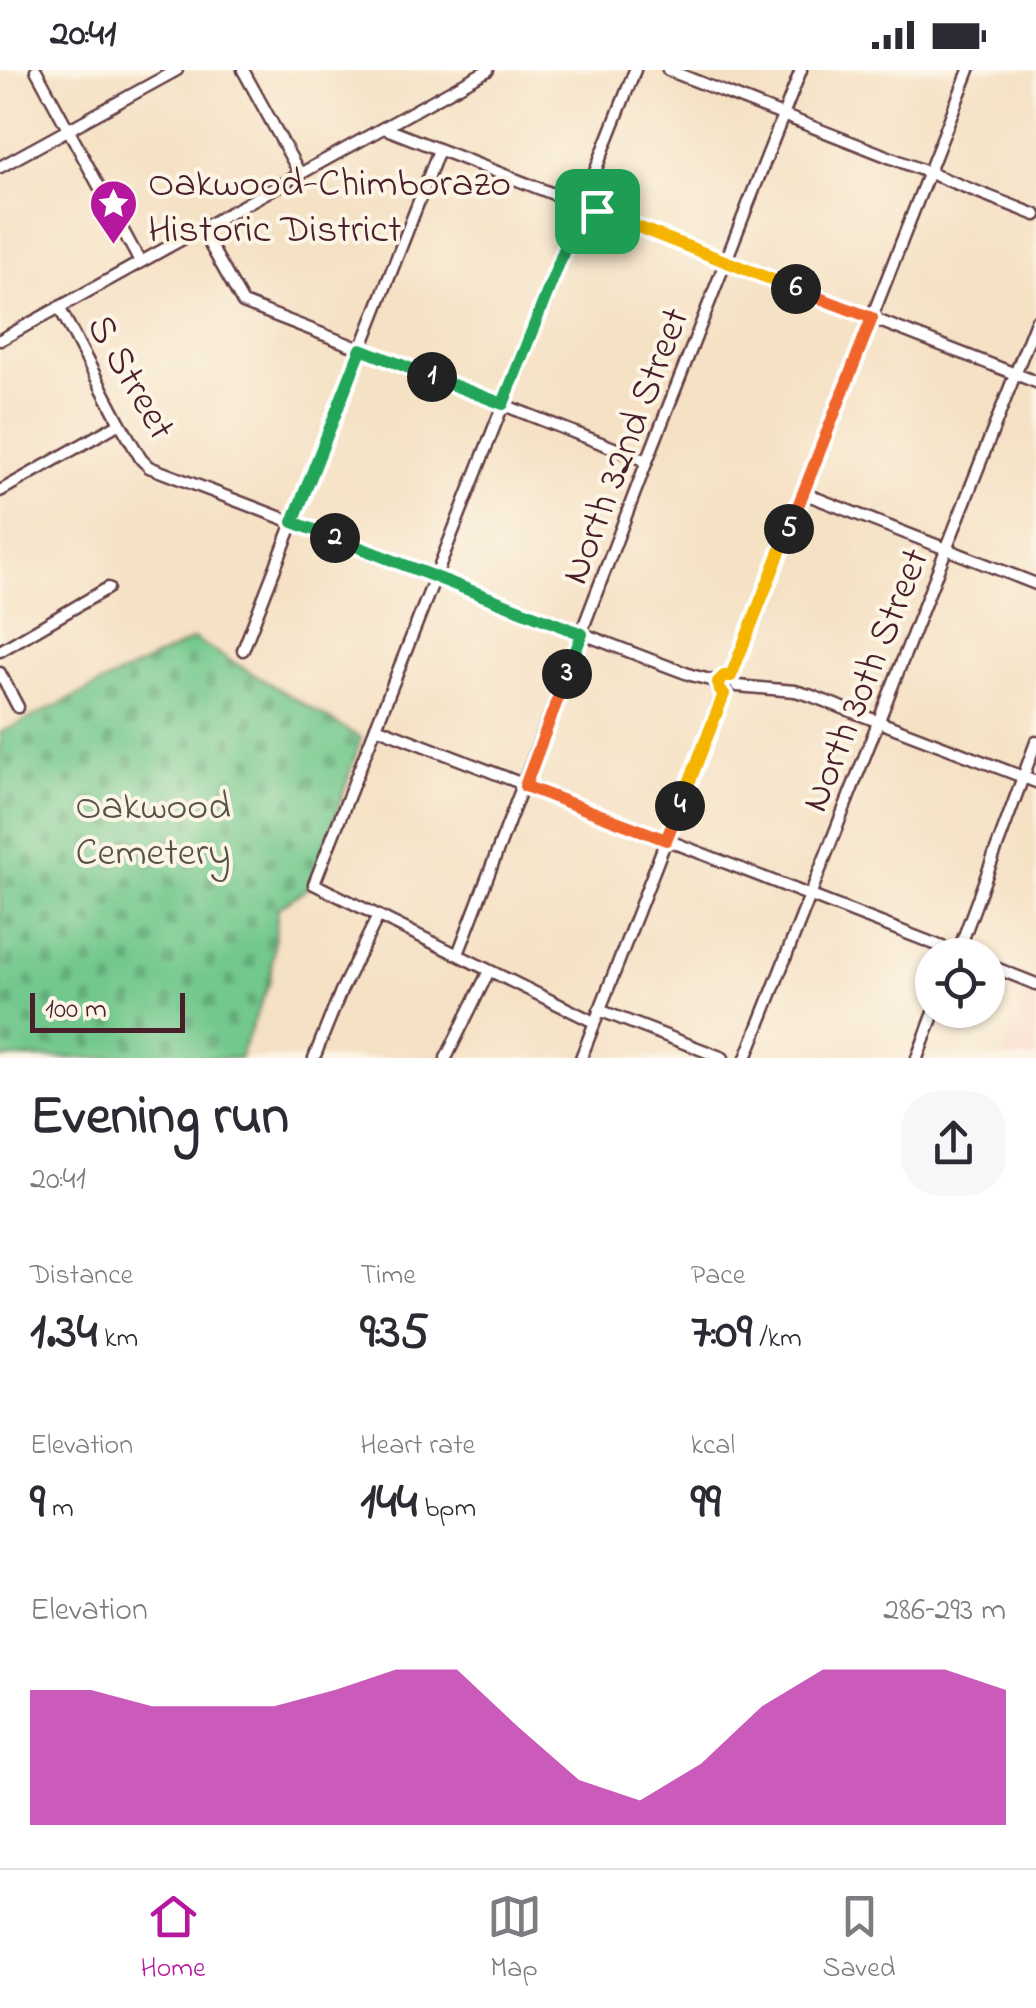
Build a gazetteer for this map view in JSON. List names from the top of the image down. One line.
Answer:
{"streets":{"street":["S Street","North 32nd Street","North 30th Street"]},"crossings":[["S Street","North 32nd Street"]],"parks":["Oakwood Cemetery"],"places":{"place":["Oakwood-Chimborazo Historic District"]},"scale_bar":"100 m","page":{"status":"20:41","pins":["6","1","5","2","3","4"],"scale":"100 m","heading":["Evening run","20:41"],"stats":[["Distance","1.34 km"],["Time","9:35"],["Pace","7:09 /km"],["Elevation","9 m"],["Heart rate","144 bpm"],["kcal","99"]],"chart":["Elevation","286–293 m"],"tabs":["Home","Map","Saved"]}}
